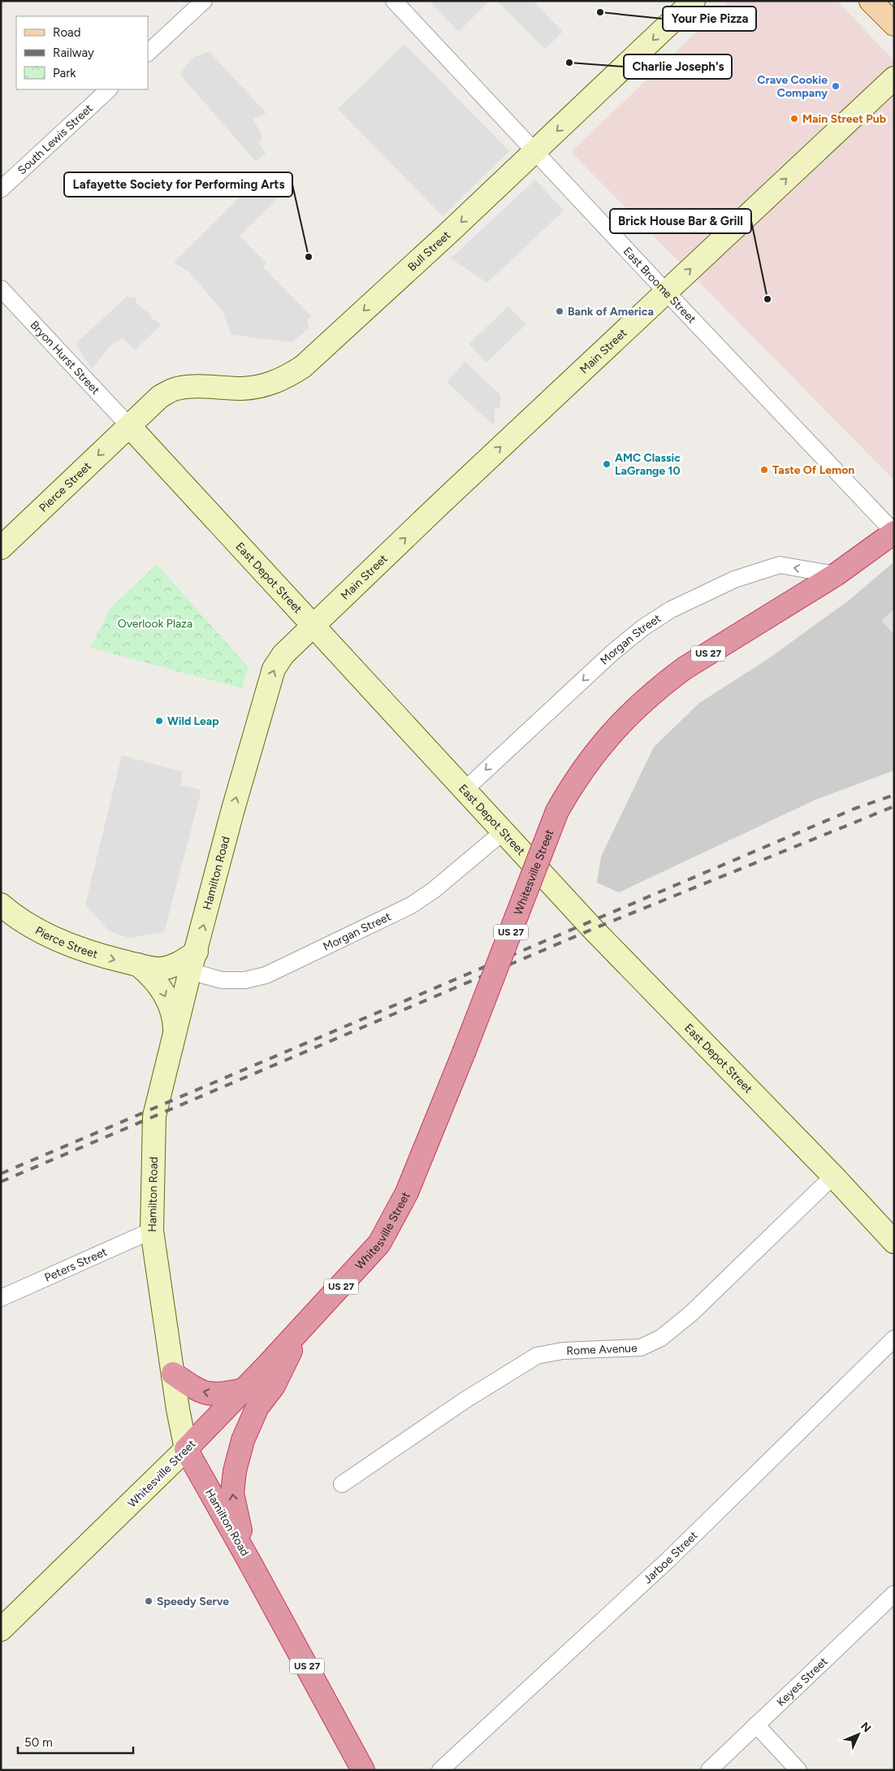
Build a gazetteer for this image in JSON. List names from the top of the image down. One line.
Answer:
{"streets":{"highway":["US 27","Whitesville Street","Hamilton Road"],"street":["South Lewis Street","Bull Street","East Broome Street","Main Street","Bryon Hurst Street","Pierce Street","East Depot Street","Morgan Street","Peters Street","Rome Avenue","Jarboe Street","Keyes Street"]},"crossings":[["Bull Street","East Broome Street"],["Bull Street","Bryon Hurst Street"],["Bull Street","Pierce Street"],["Bull Street","East Depot Street"],["East Broome Street","Main Street"],["East Broome Street","US 27"],["Main Street","East Depot Street"],["Main Street","Hamilton Road"],["Bryon Hurst Street","Pierce Street"],["Bryon Hurst Street","East Depot Street"],["Pierce Street","East Depot Street"],["Pierce Street","Morgan Street"],["Pierce Street","Hamilton Road"],["East Depot Street","Morgan Street"],["East Depot Street","Hamilton Road"],["East Depot Street","Rome Avenue"],["Morgan Street","US 27"],["Morgan Street","Whitesville Street"],["Morgan Street","Hamilton Road"],["US 27","Whitesville Street"],["Whitesville Street","Hamilton Road"],["Hamilton Road","Peters Street"]],"one_way":["Bull Street","Main Street","Morgan Street"],"parks":["Overlook Plaza"],"places":["Your Pie Pizza","Charlie Joseph's","Crave Cookie Company","Main Street Pub","Lafayette Society for Performing Arts","Brick House Bar & Grill","Bank of America","AMC Classic LaGrange 10","Taste Of Lemon","Wild Leap","Speedy Serve"],"legend":["Road","Railway","Park"],"scale_bar":"50 m","north":"top right"}
